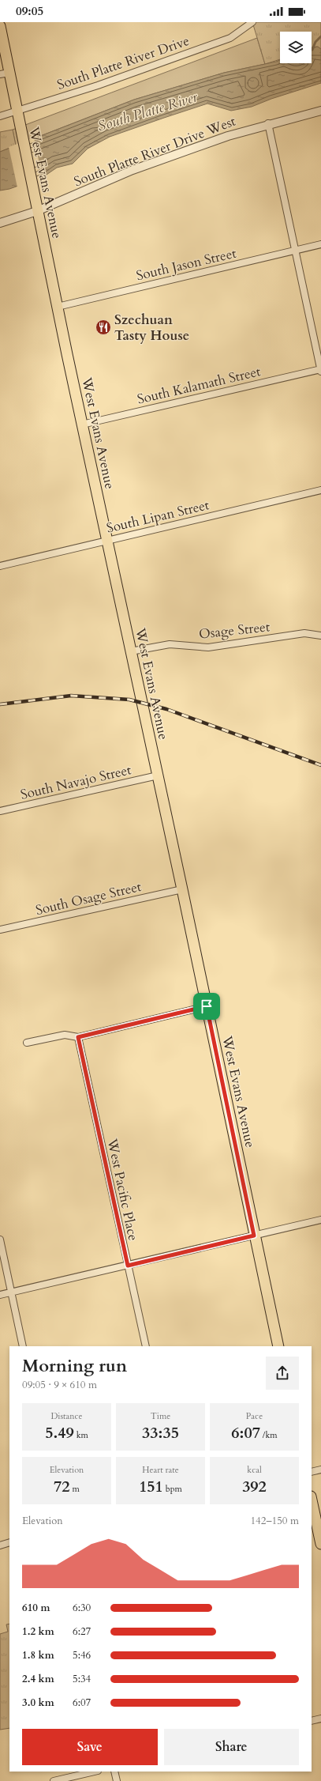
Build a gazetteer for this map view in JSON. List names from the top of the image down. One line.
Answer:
{"streets":{"main road":["West Evans Avenue"],"street":["South Platte River Drive","South Platte River Drive West","South Jason Street","South Kalamath Street","South Lipan Street","Osage Street","South Navajo Street","South Osage Street","West Pacific Place"]},"crossings":[["South Platte River Drive","West Evans Avenue"],["South Platte River Drive West","West Evans Avenue"],["West Evans Avenue","South Jason Street"],["West Evans Avenue","South Kalamath Street"],["West Evans Avenue","South Lipan Street"],["West Evans Avenue","Osage Street"],["West Evans Avenue","South Navajo Street"],["West Evans Avenue","South Osage Street"]],"water":["South Platte River"],"places":{"restaurant":["Szechuan Tasty House"]},"page":{"status":"09:05","heading":["Morning run","09:05 · 9 × 610 m"],"stats":[["Distance","5.49 km"],["Time","33:35"],["Pace","6:07 /km"],["Elevation","72 m"],["Heart rate","151 bpm"],["kcal","392"]],"chart":["Elevation","142–150 m"],"list":[{"name":"610 m","note":"6:30"},{"name":"1.2 km","note":"6:27"},{"name":"1.8 km","note":"5:46"},{"name":"2.4 km","note":"5:34"},{"name":"3.0 km","note":"6:07"}],"buttons":["Save","Share"]}}
